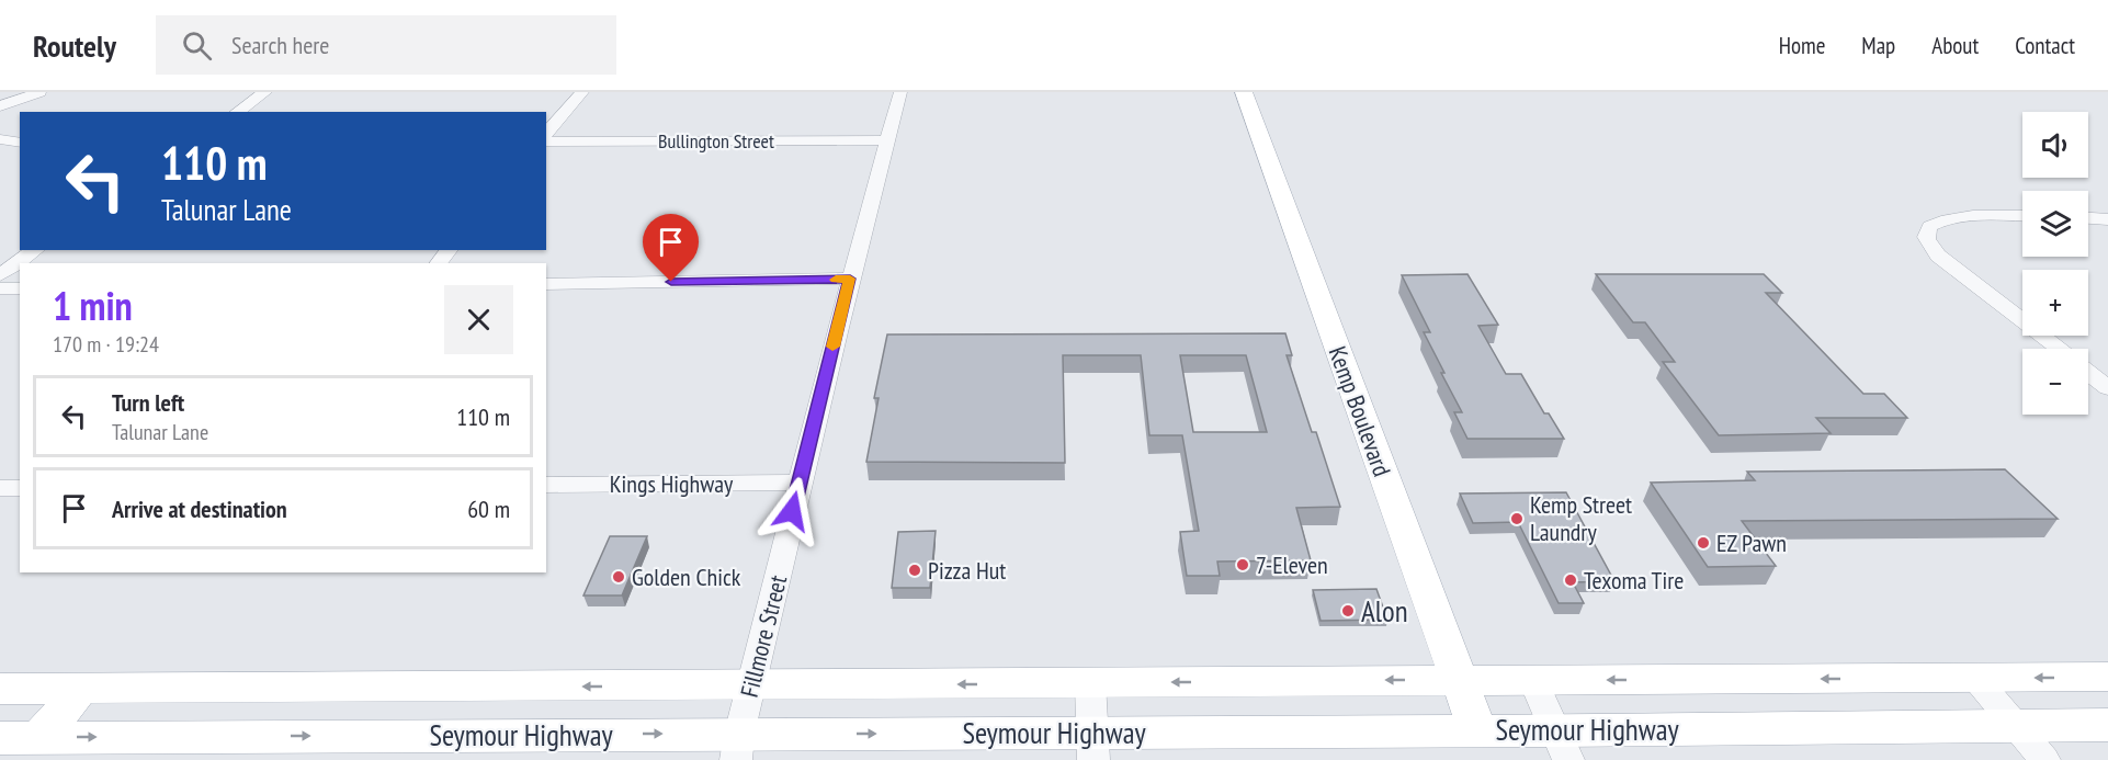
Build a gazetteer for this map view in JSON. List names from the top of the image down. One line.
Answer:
{"streets":{"main road":["Kemp Boulevard","Seymour Highway"],"street":["Bullington Street","Kings Highway","Fillmore Street"]},"crossings":[["Bullington Street","Fillmore Street"],["Kemp Boulevard","Seymour Highway"],["Kings Highway","Fillmore Street"],["Fillmore Street","Seymour Highway"]],"places":["Kemp Street Laundry","EZ Pawn","7-Eleven","Pizza Hut","Golden Chick","Texoma Tire","Alon"],"page":{"header":"Routely","search":"Search here","nav":["Home","Map","About","Contact"],"map_buttons":["+","−"],"turn":["110 m","Talunar Lane"],"heading":["1 min","170 m · 19:24"],"list":[{"name":"Turn left","note":"Talunar Lane","value":"110 m"},{"name":"Arrive at destination","value":"60 m"}]}}
